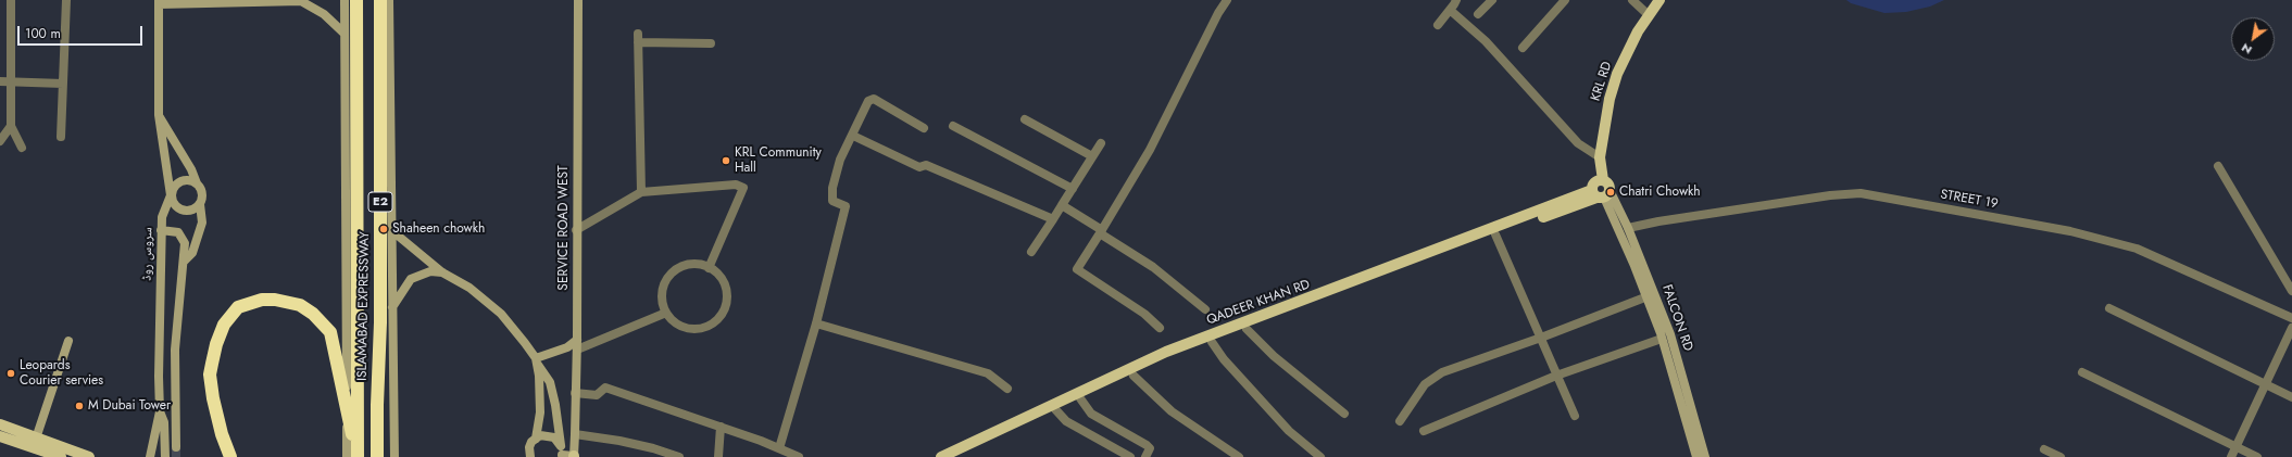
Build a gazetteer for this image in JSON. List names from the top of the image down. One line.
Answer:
{"streets":{"highway":["E2","ISLAMABAD EXPRESSWAY"],"main road":["KRL RD","QADEER KHAN RD"],"street":["STREET 19","SERVICE ROAD WEST","سروس روڈ","FALCON RD"]},"crossings":[["KRL RD","QADEER KHAN RD"],["KRL RD","FALCON RD"],["STREET 19","FALCON RD"],["QADEER KHAN RD","FALCON RD"]],"places":["KRL Community Hall","Chatri Chowkh","Shaheen chowkh","Leopards Courier servies","M Dubai Tower"],"scale_bar":"100 m","north":"bottom left"}
